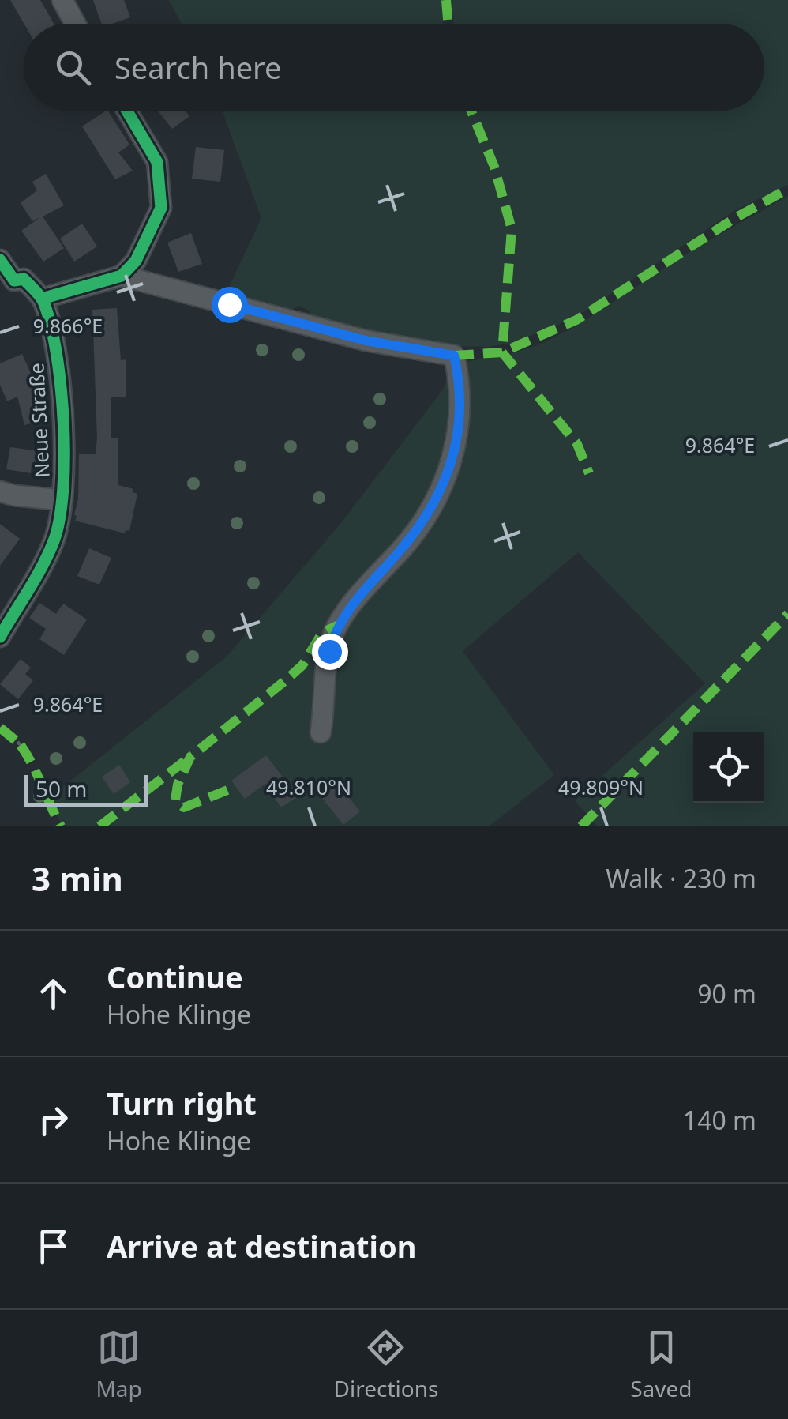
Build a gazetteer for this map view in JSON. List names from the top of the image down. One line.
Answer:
{"streets":{"street":["Neue Straße"]},"scale_bar":"50 m","page":{"search":"Search here","scale":"50 m","heading":["3 min","Walk · 230 m"],"list":[["Continue","Hohe Klinge","90 m"],["Turn right","Hohe Klinge","140 m"],"Arrive at destination"],"nav":["Map","Directions","Saved"]},"coordinates":["9.866°E","9.864°E","49.810°N","49.809°N"]}
